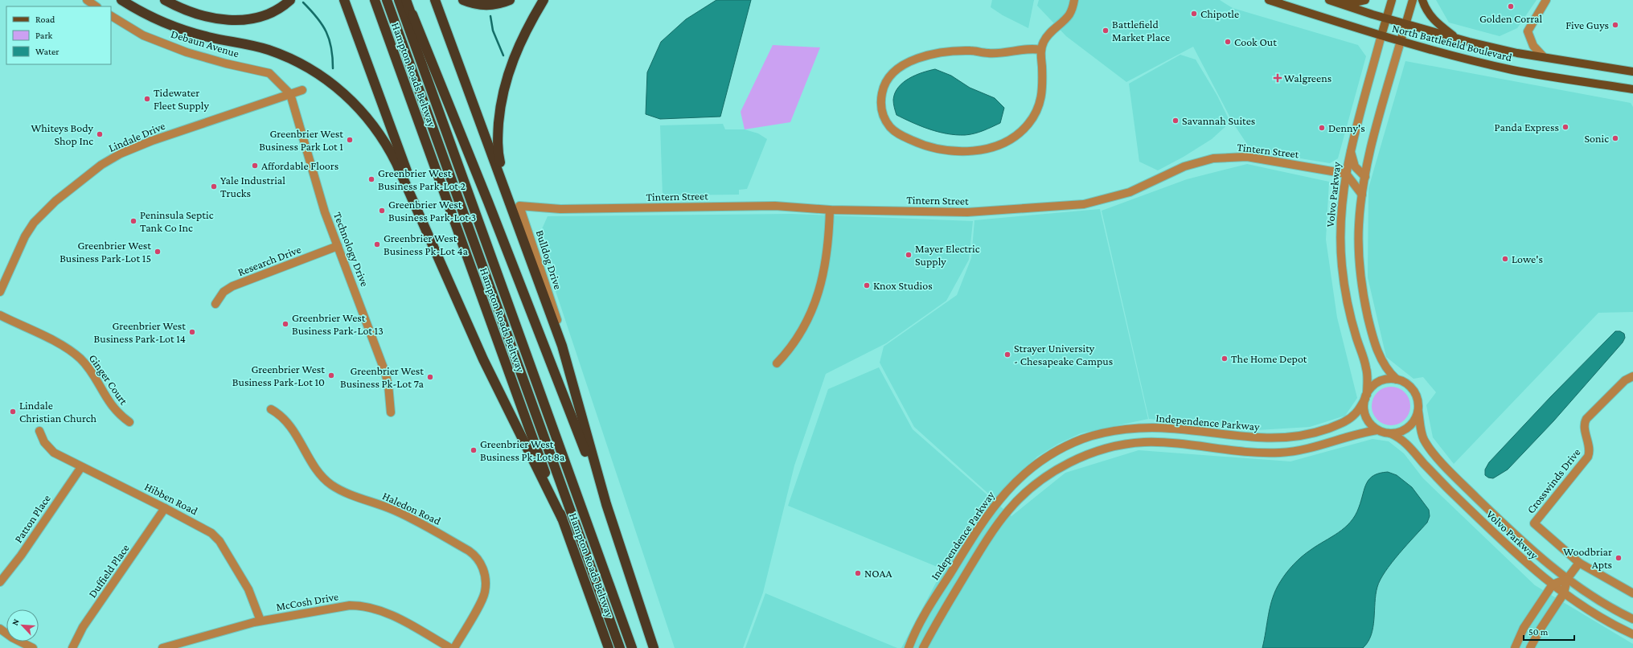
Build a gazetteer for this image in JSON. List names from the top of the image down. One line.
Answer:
{"streets":{"highway":["Hampton Roads Beltway"],"main road":["North Battlefield Boulevard","Volvo Parkway"],"street":["Debaun Avenue","Lindale Drive","Tintern Street","Technology Drive","Bulldog Drive","Research Drive","Ginger Court","Independence Parkway","Crosswinds Drive","Hibben Road","Haledon Road","Patton Place","Duffield Place","McCosh Drive"]},"crossings":[["North Battlefield Boulevard","Volvo Parkway"],["Debaun Avenue","Lindale Drive"],["Debaun Avenue","Technology Drive"],["Lindale Drive","Technology Drive"],["Tintern Street","Volvo Parkway"],["Tintern Street","Bulldog Drive"],["Volvo Parkway","Independence Parkway"],["Technology Drive","Research Drive"],["Hibben Road","Patton Place"],["Hibben Road","Duffield Place"],["Hibben Road","McCosh Drive"]],"places":{"other":["Golden Corral","Chipotle","Five Guys","Battlefield Market Place","Cook Out","Tidewater Fleet Supply","Savannah Suites","Panda Express","Denny's","Whiteys Body Shop Inc","Sonic","Greenbrier West Business Park Lot 1","Affordable Floors","Greenbrier West Business Park-Lot 2","Yale Industrial Trucks","Greenbrier West Business Park-Lot 3","Peninsula Septic Tank Co Inc","Greenbrier West Business Pk-Lot 4a","Greenbrier West Business Park-Lot 15","Mayer Electric Supply","Lowe's","Knox Studios","Greenbrier West Business Park-Lot 13","Greenbrier West Business Park-Lot 14","Strayer University - Chesapeake Campus","The Home Depot","Greenbrier West Business Park-Lot 10","Greenbrier West Business Pk-Lot 7a","Lindale Christian Church","Greenbrier West Business Pk-Lot 8a","Woodbriar Apts","NOAA"],"health":["Walgreens"]},"legend":["Road","Park","Water"],"scale_bar":"50 m","north":"top left"}
